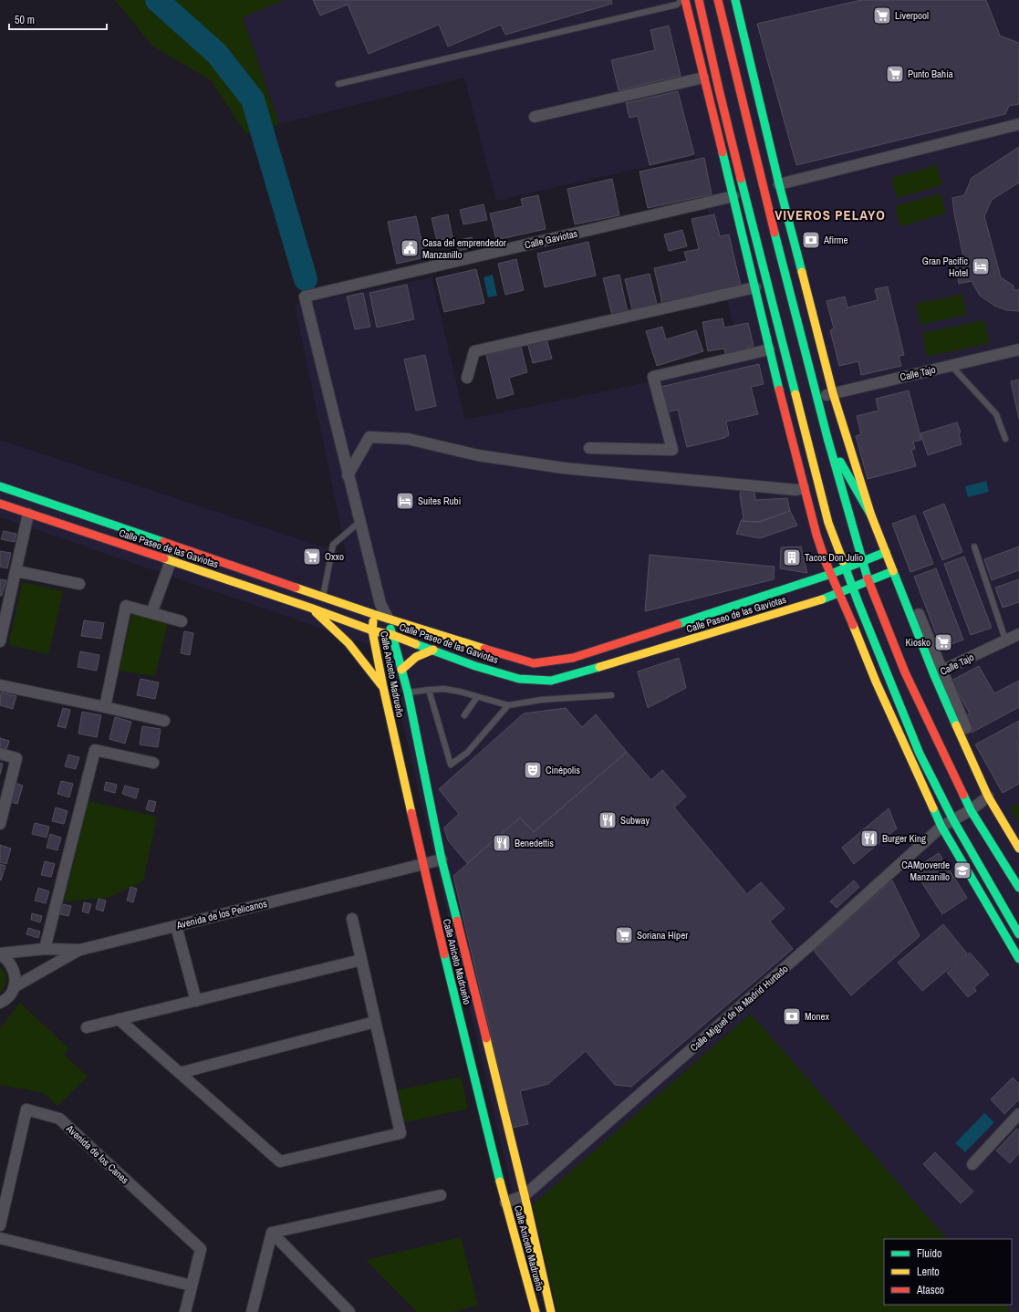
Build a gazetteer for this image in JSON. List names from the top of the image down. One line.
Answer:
{"streets":{"main road":["Calle Paseo de las Gaviotas","Calle Aniceto Madrueño"],"street":["Calle Gaviotas","Calle Tajo","Avenida de los Pelícanos","Calle Miguel de la Madrid Hurtado","Avenida de los Canes"]},"crossings":[["Calle Paseo de las Gaviotas","Calle Aniceto Madrueño"],["Calle Aniceto Madrueño","Avenida de los Pelícanos"],["Calle Aniceto Madrueño","Calle Miguel de la Madrid Hurtado"]],"districts":["VIVEROS PELAYO"],"places":{"supermarket":["Liverpool","Punto Bahía","Oxxo","Kiosko","Soriana Híper"],"bank":["Afirme","Monex"],"public building":["Casa del emprendedor Manzanillo"],"hotel":["Gran Pacific Hotel","Suites Rubi"],"building":["Tacos Don Julio"],"theatre":["Cinépolis"],"restaurant":["Subway","Burger King","Benedettis"],"school or university":["CAMpoverde Manzanillo"]},"legend":["Fluido","Lento","Atasco"],"scale_bar":"50 m"}
